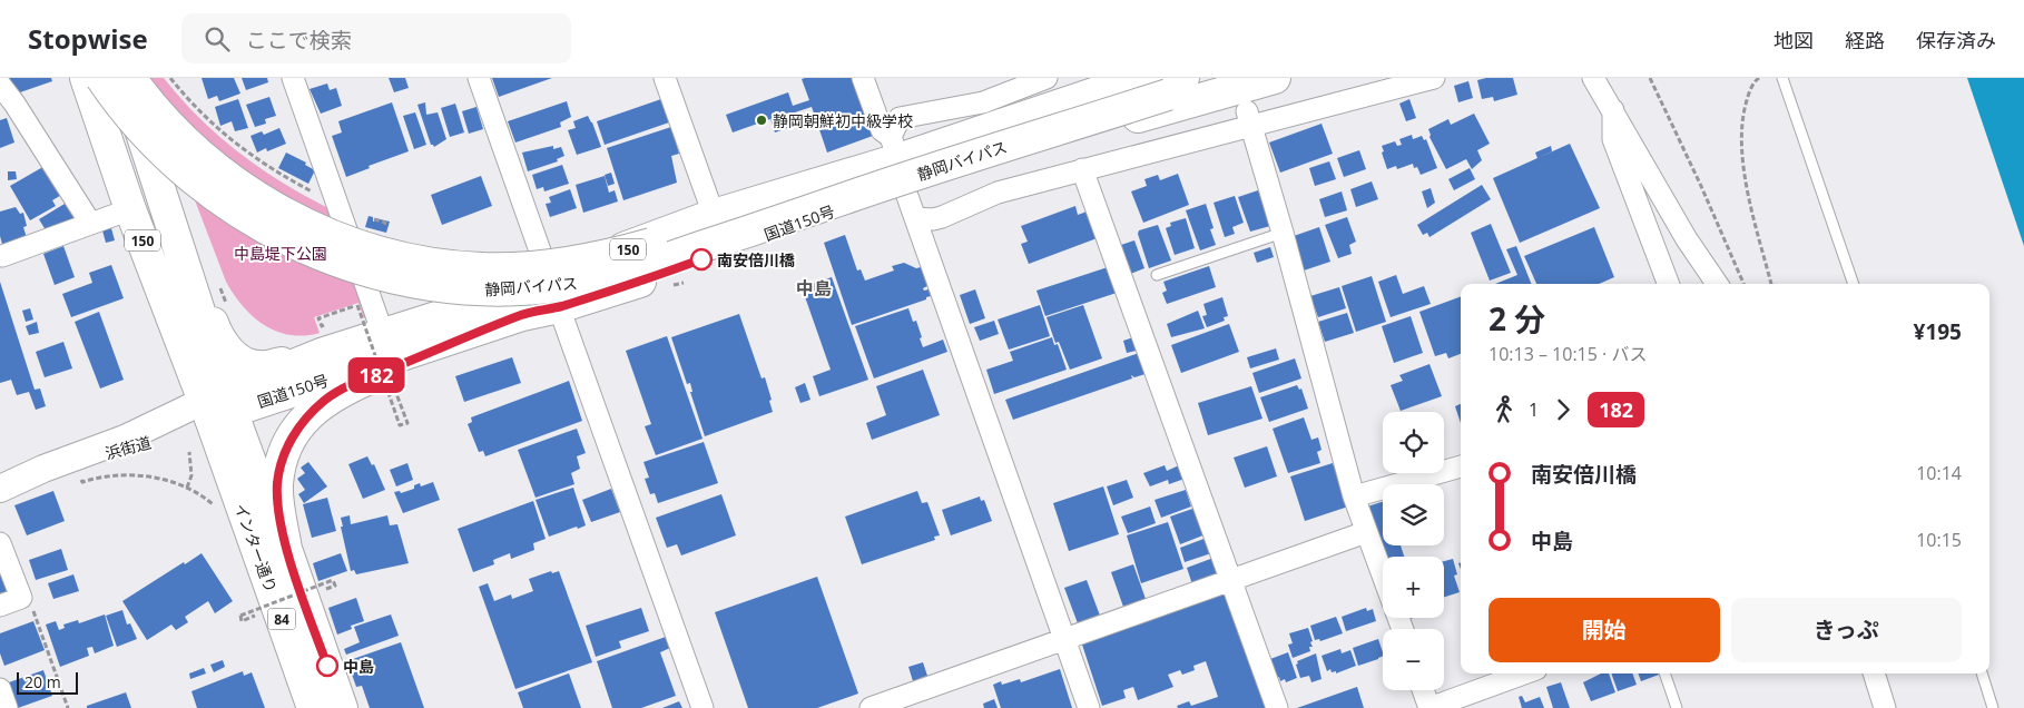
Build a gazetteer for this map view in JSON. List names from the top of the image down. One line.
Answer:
{"streets":{"main road":["静岡バイパス","国道150号","150","インター通り","84"],"street":["浜街道"]},"crossings":[["静岡バイパス","国道150号"],["国道150号","150"],["国道150号","浜街道"],["国道150号","インター通り"],["150","浜街道"],["150","インター通り"],["浜街道","インター通り"]],"districts":["中島"],"parks":["中島堤下公園"],"places":["静岡朝鮮初中級学校","南安倍川橋","中島"],"lines":["bus line 182"],"scale_bar":"20 m","page":{"header":"Stopwise","search":"ここで検索","nav":["地図","経路","保存済み"],"on_map":"182","heading":["2 分","10:13 – 10:15 · バス","¥195"],"legs":["1","182"],"map_buttons":["+","−"],"list":[{"name":"南安倍川橋","value":"10:14"},{"name":"中島","value":"10:15"}],"buttons":["開始","きっぷ"],"scale":"20 m"}}
